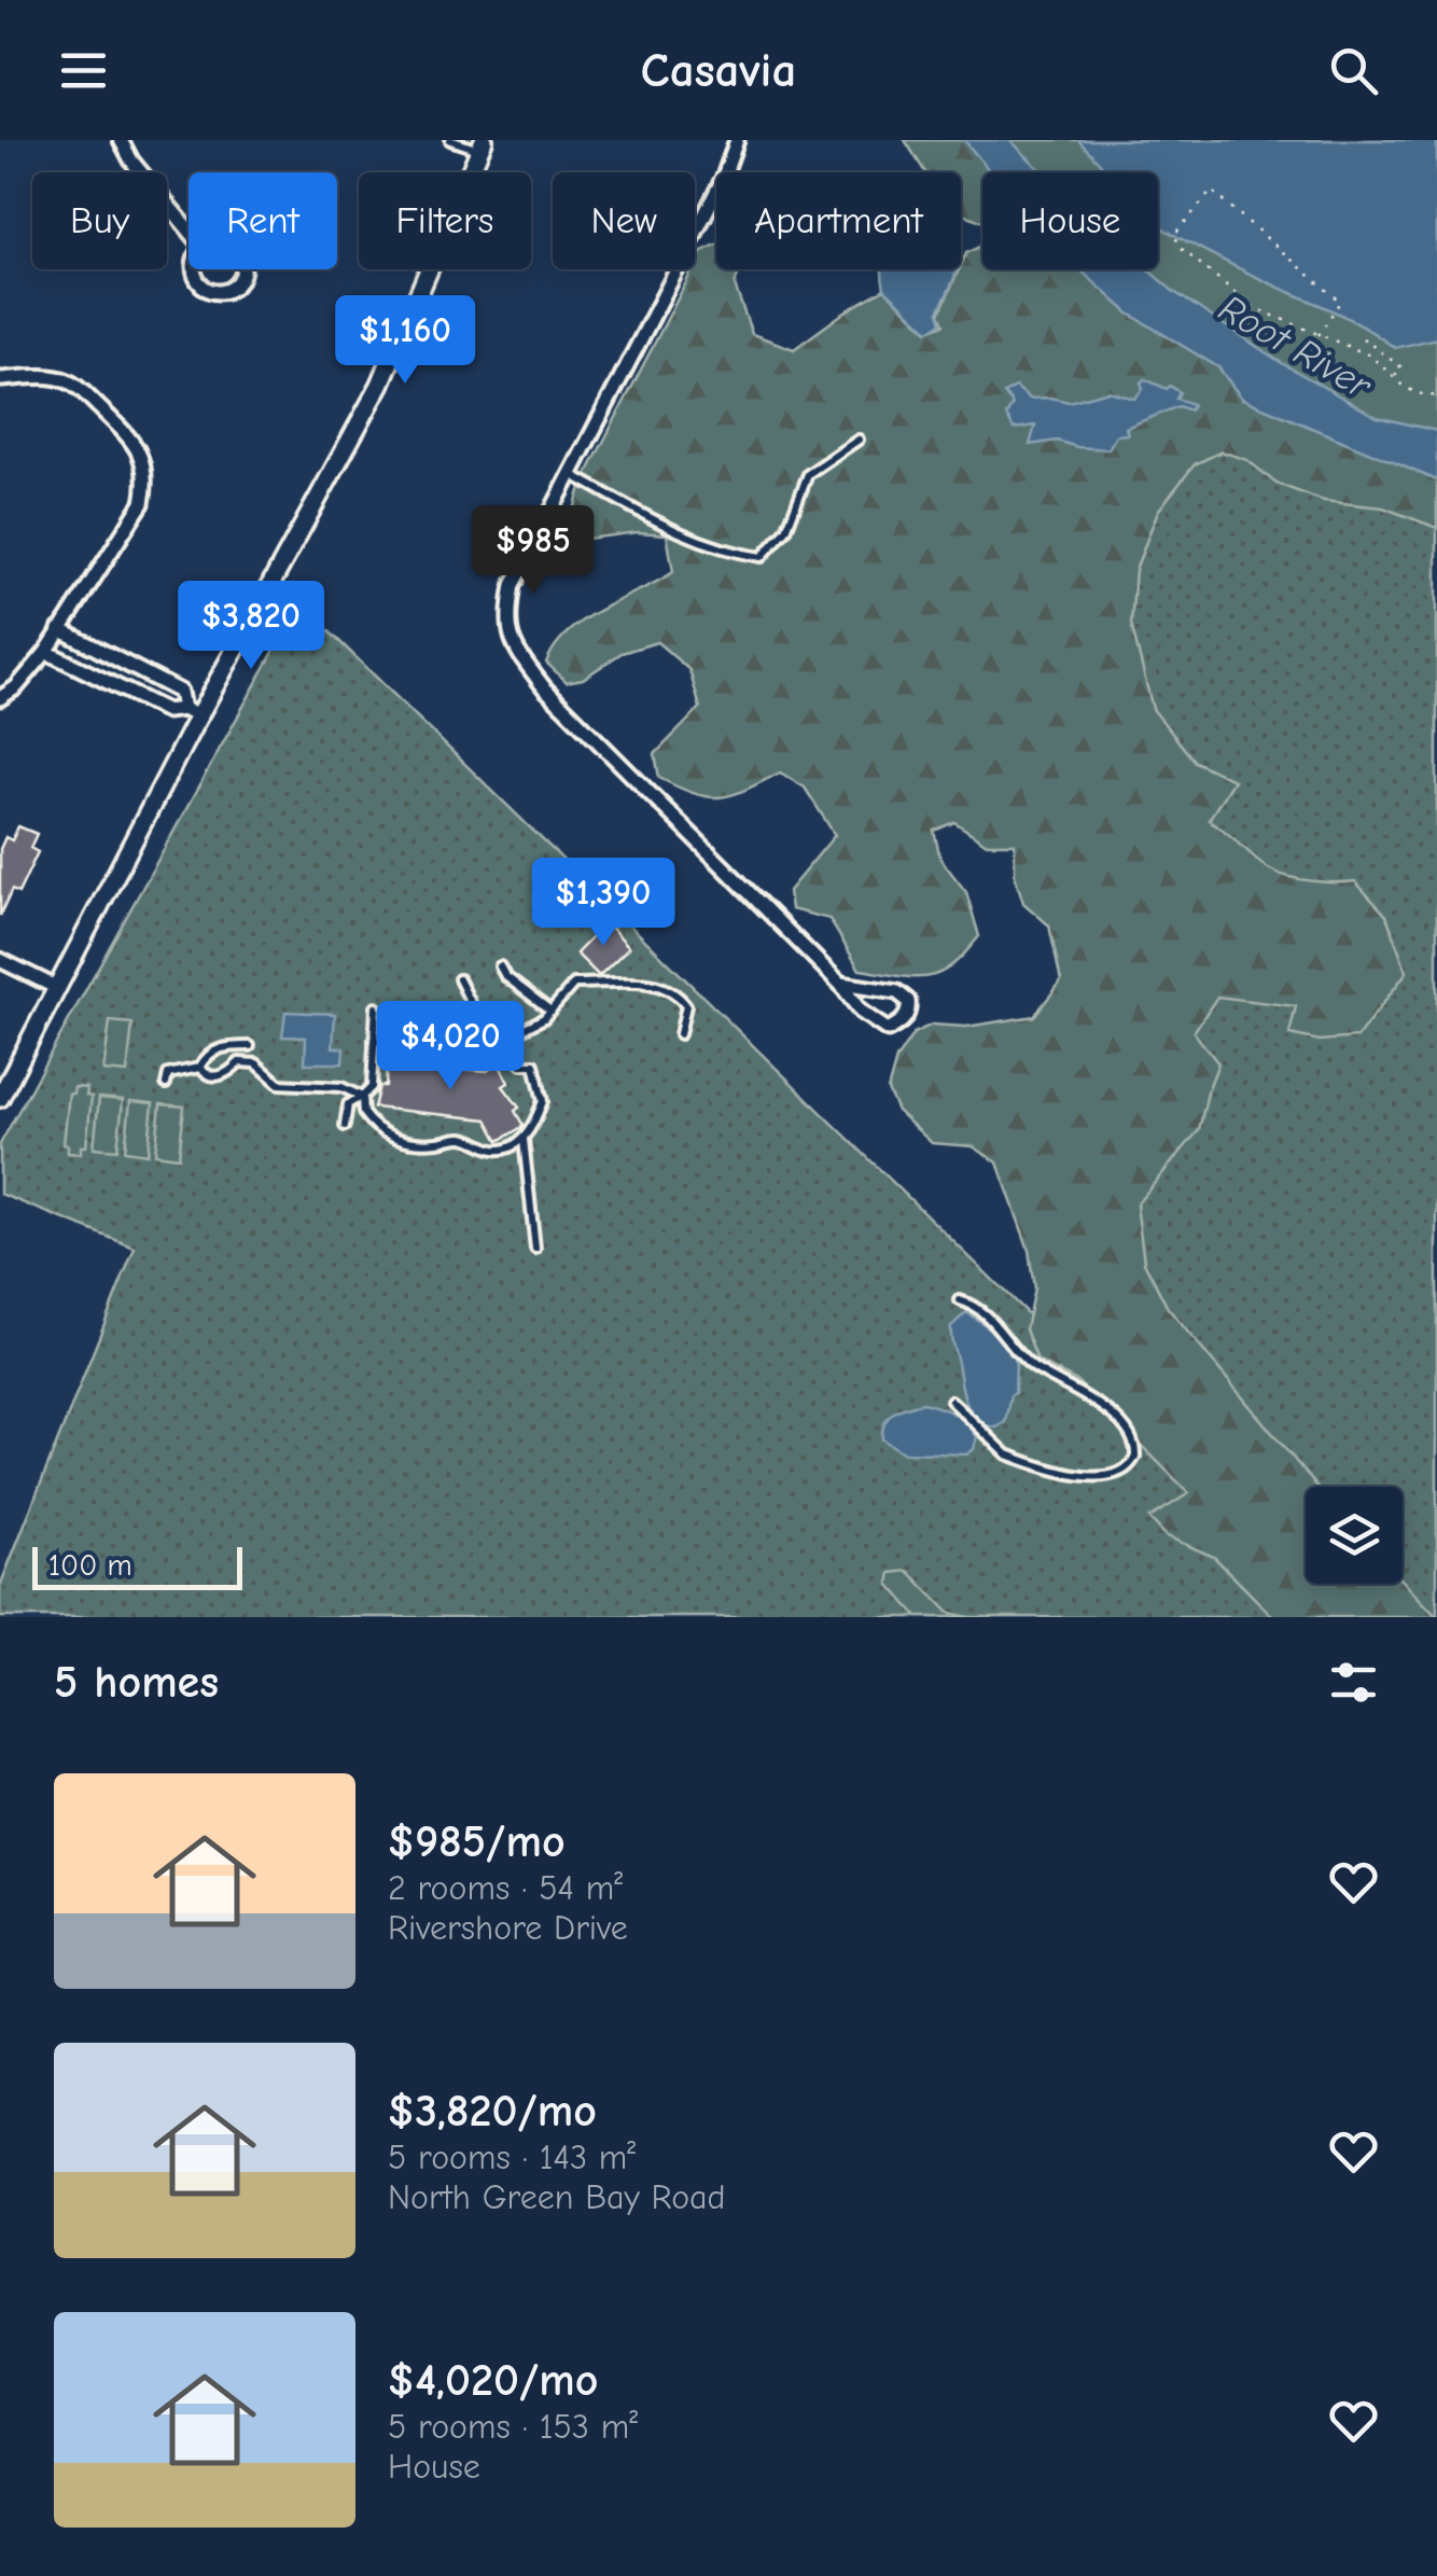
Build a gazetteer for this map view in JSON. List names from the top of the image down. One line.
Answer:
{"water":["Root River"],"scale_bar":"100 m","page":{"header":"Casavia","chip":["Buy","Rent","Filters","New","Apartment","House"],"price":["$1,160","$985","$3,820","$1,390","$4,020"],"scale":"100 m","heading":"5 homes","list":[{"name":"$985/mo","note":"2 rooms · 54 m² · Rivershore Drive"},{"name":"$3,820/mo","note":"5 rooms · 143 m² · North Green Bay Road"},{"name":"$4,020/mo","note":"5 rooms · 153 m² · House"}]}}
